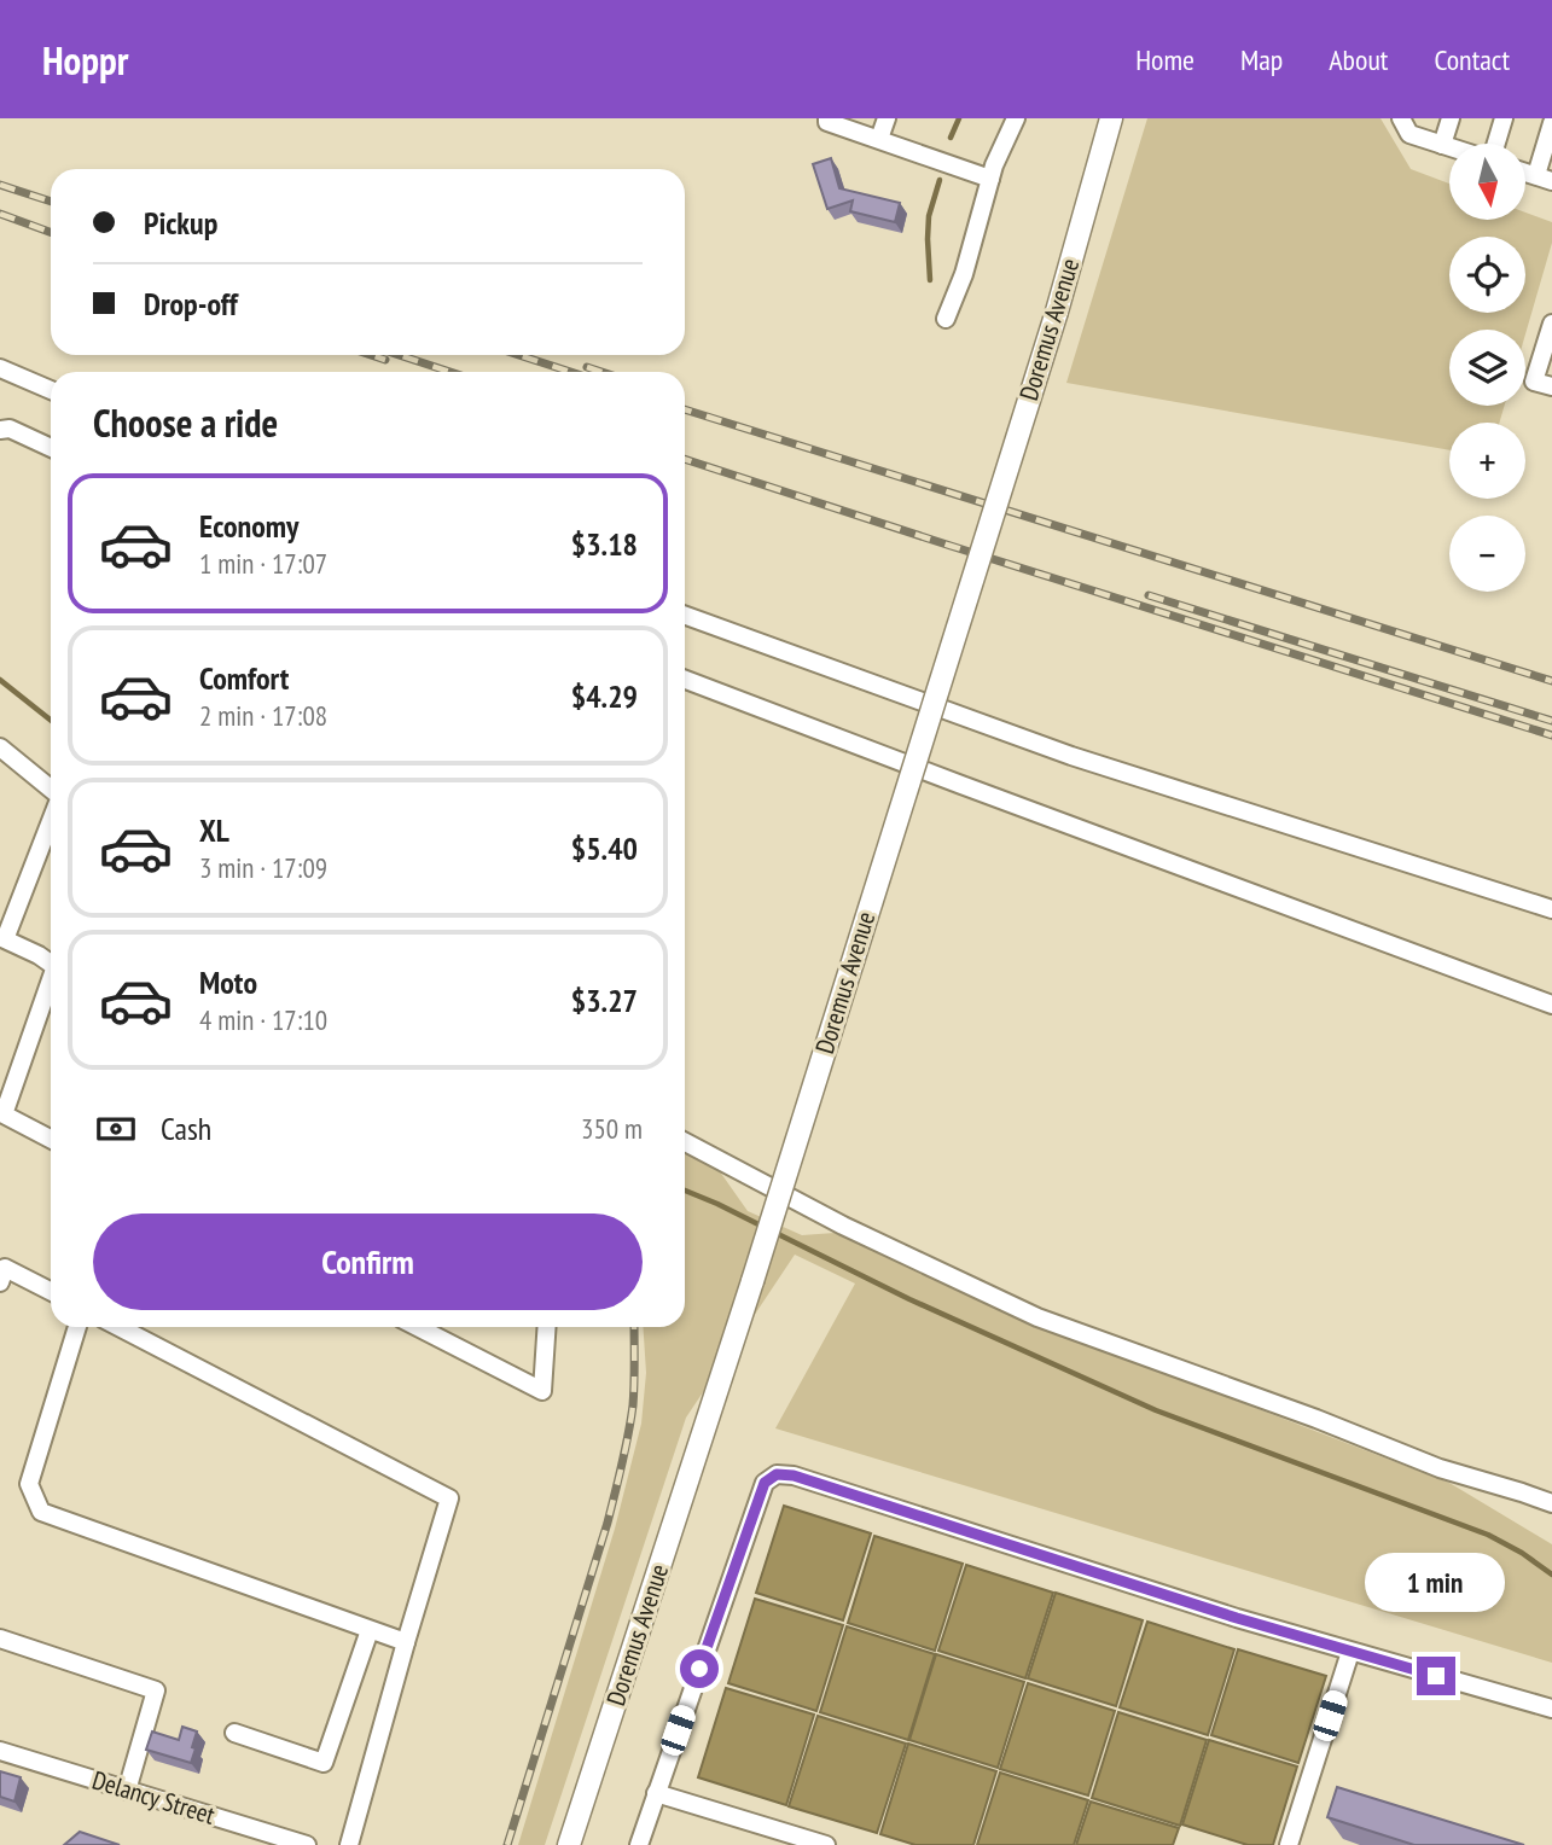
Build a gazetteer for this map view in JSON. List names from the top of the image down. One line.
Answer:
{"streets":{"main road":["Doremus Avenue"],"street":["Delancy Street"]},"north":"bottom","page":{"header":"Hoppr","nav":["Home","Map","About","Contact"],"map_buttons":["+","−"],"banner":["Pickup","Drop-off"],"heading":"Choose a ride","list":[{"name":"Economy","note":"1 min · 17:07","value":"$3.18"},{"name":"Comfort","note":"2 min · 17:08","value":"$4.29"},{"name":"XL","note":"3 min · 17:09","value":"$5.40"},{"name":"Moto","note":"4 min · 17:10","value":"$3.27"}],"pay":["Cash","350 m"],"buttons":"Confirm","bubble":"1 min"}}
